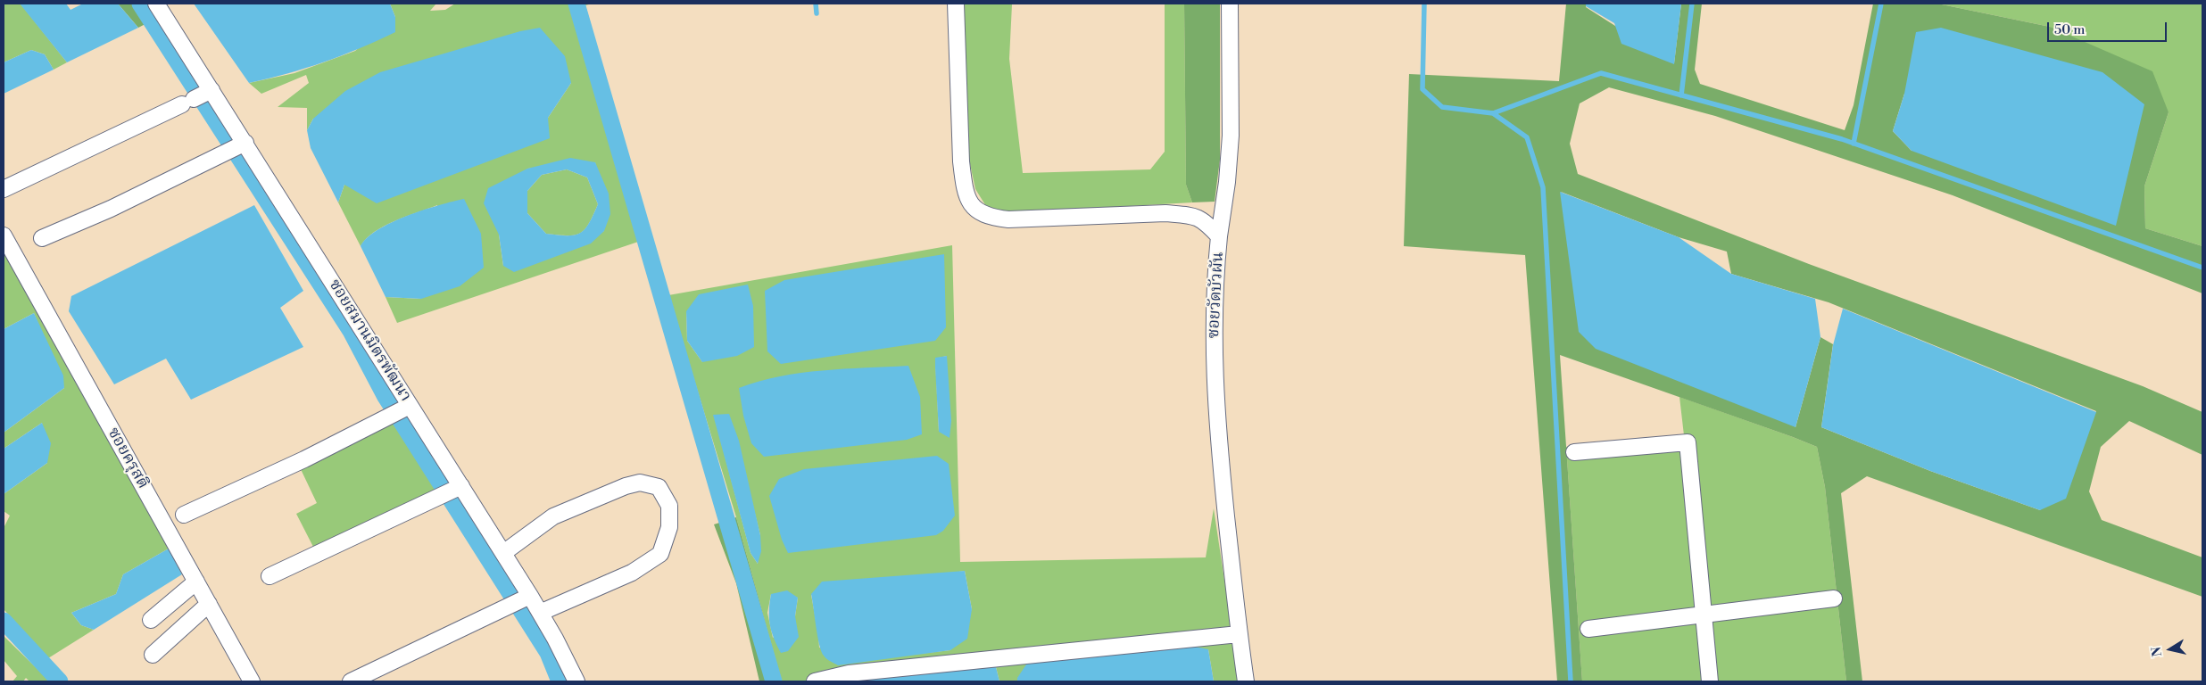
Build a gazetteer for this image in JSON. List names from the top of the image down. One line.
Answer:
{"streets":{"street":["ซอยวัดบัวผัน","ซอยสมานมิตรพัฒนา","ซอยครุสติ"]},"scale_bar":"50 m","north":"left"}
